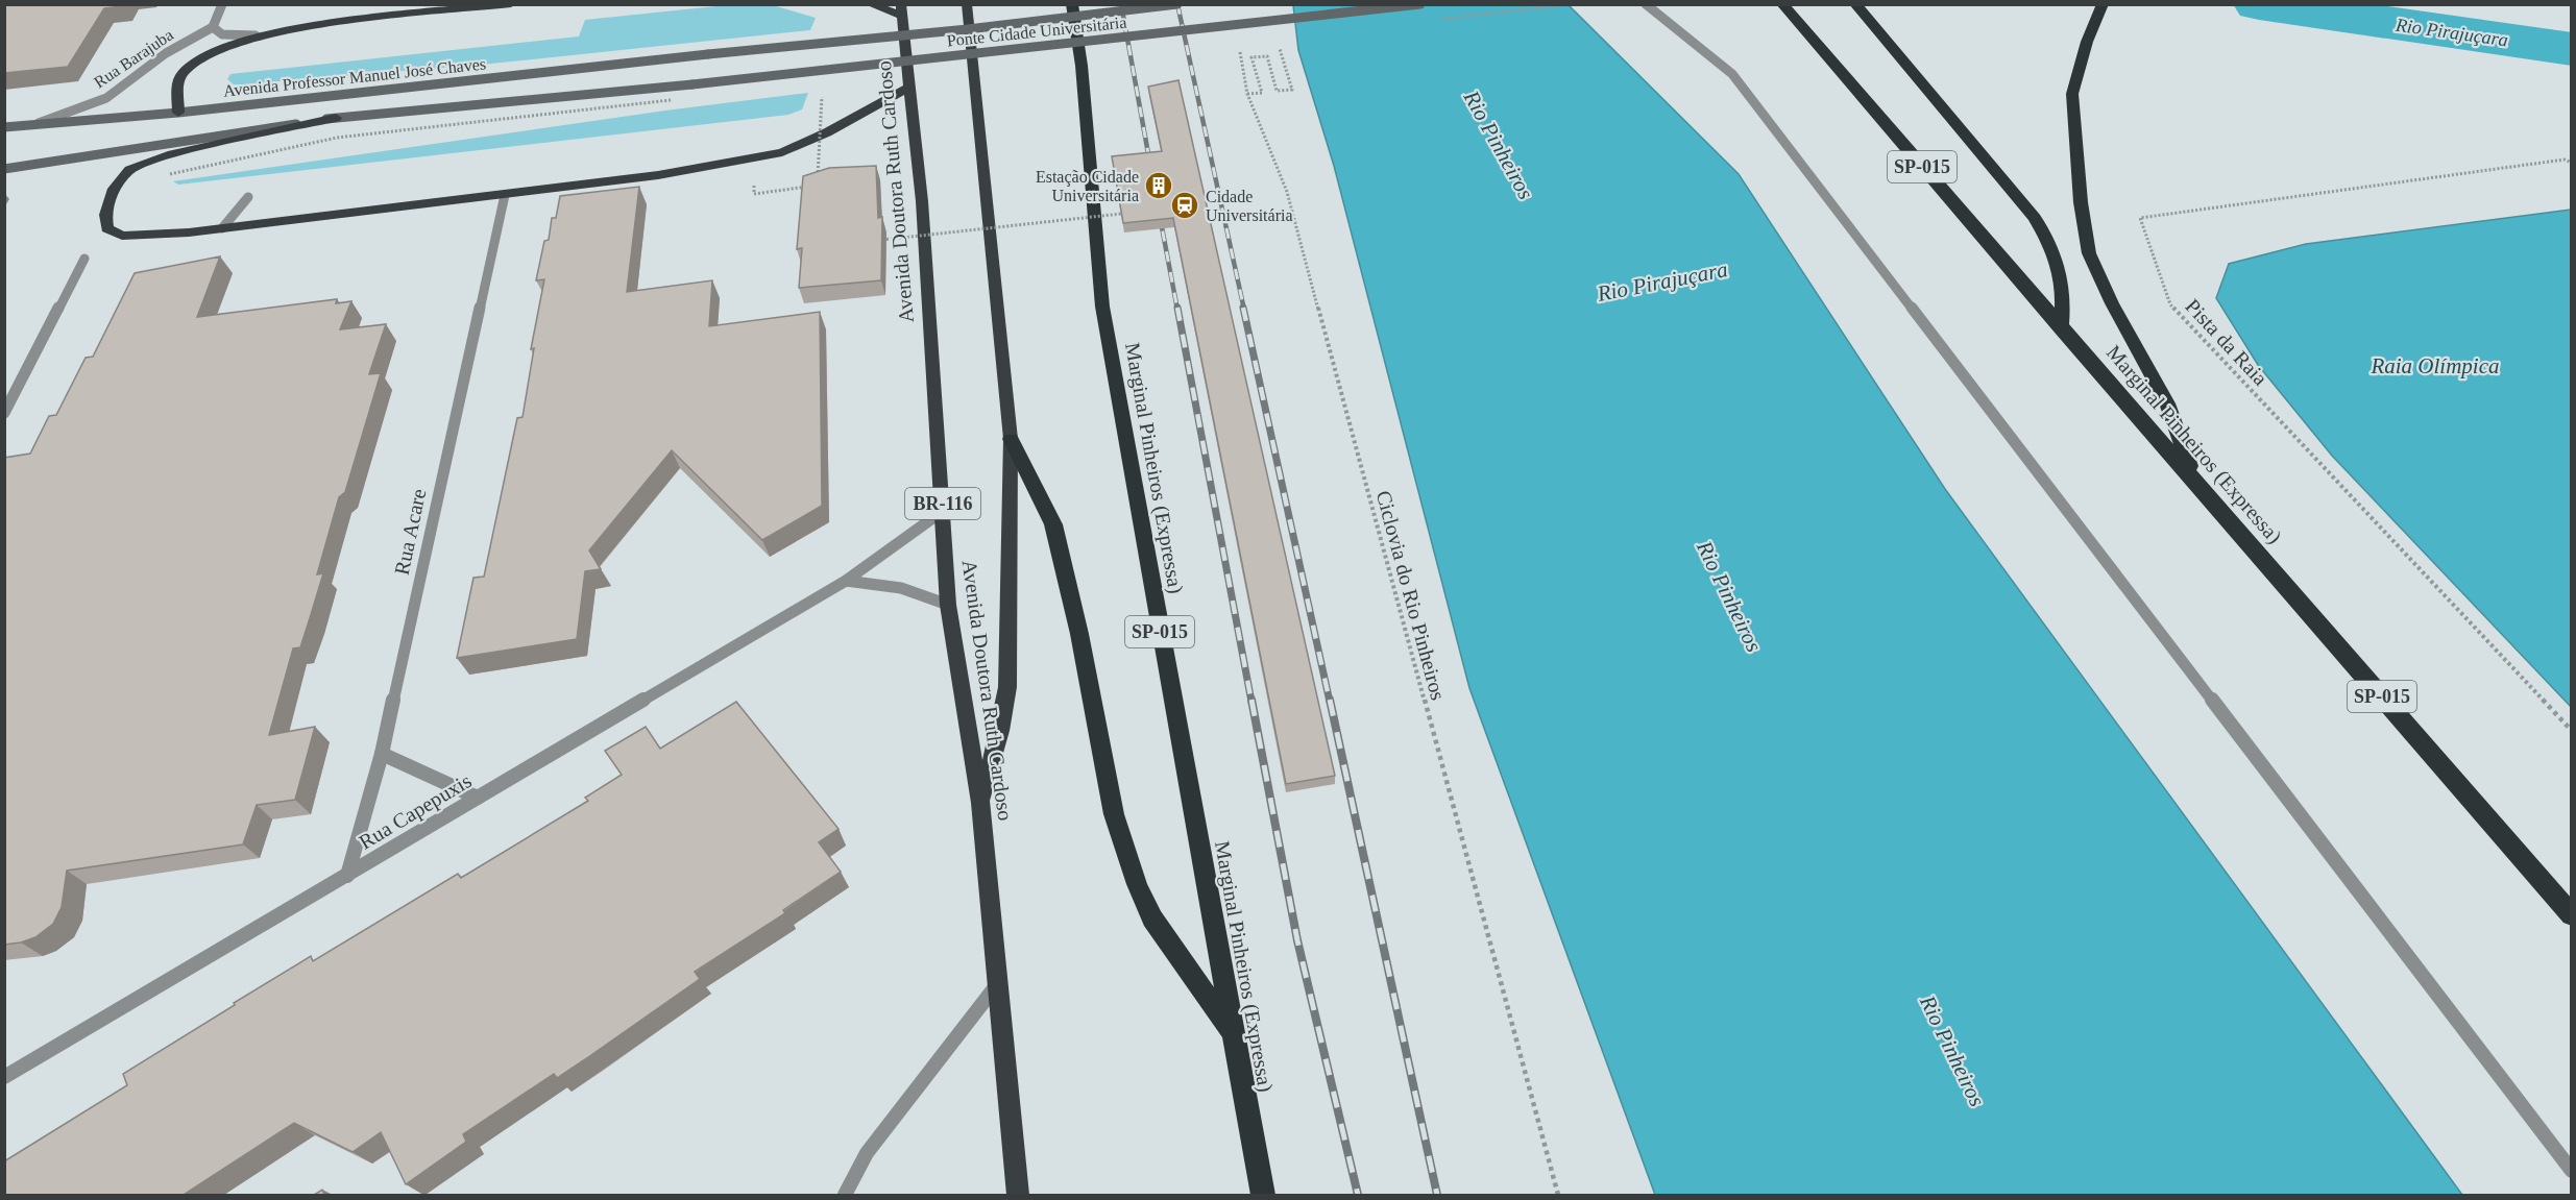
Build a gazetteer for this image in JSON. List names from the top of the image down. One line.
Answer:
{"streets":{"highway":["SP-015","Avenida Doutora Ruth Cardoso","Marginal Pinheiros (Expressa)","BR-116"],"main road":["Ponte Cidade Universitária","Avenida Professor Manuel José Chaves"],"street":["Rua Barajuba","Rua Acare","Rua Capepuxis"],"path":["Pista da Raia","Ciclovia do Rio Pinheiros"]},"crossings":[["Ponte Cidade Universitária","Avenida Professor Manuel José Chaves"],["Rua Barajuba","Avenida Professor Manuel José Chaves"],["Avenida Doutora Ruth Cardoso","Rua Capepuxis"],["Rua Acare","Rua Capepuxis"]],"water":["Rio Pirajuçara","Rio Pinheiros","Raia Olímpica"],"places":{"building":["Estação Cidade Universitária"],"station":["Cidade Universitária"]}}
